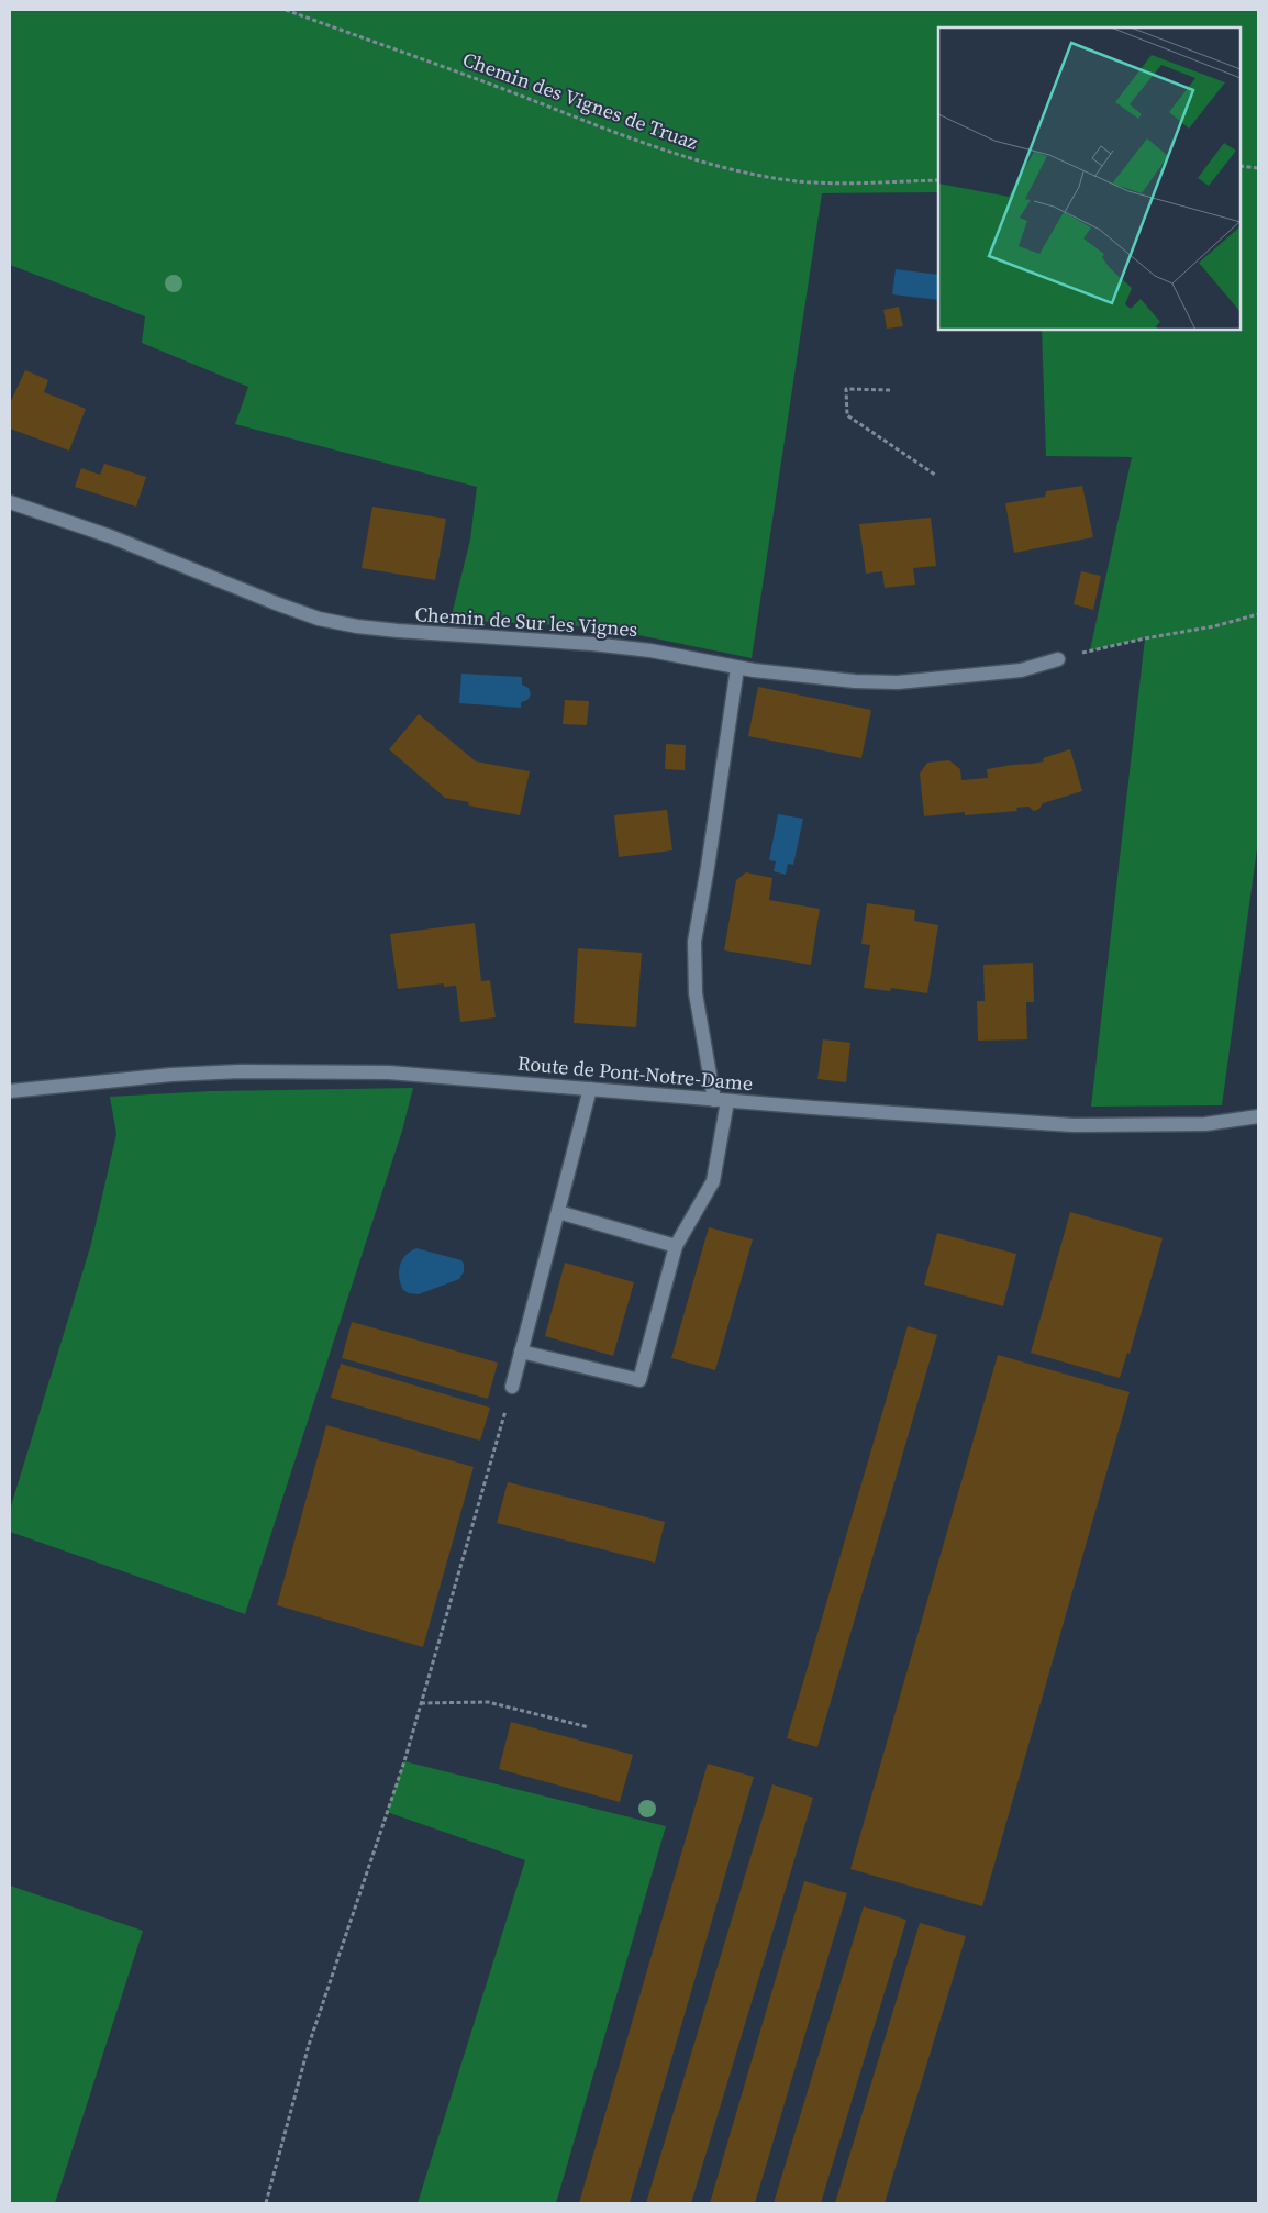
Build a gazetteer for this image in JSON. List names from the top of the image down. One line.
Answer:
{"streets":{"street":["Chemin de Sur les Vignes","Route de Pont-Notre-Dame"],"path":["Chemin des Vignes de Truaz"]}}
